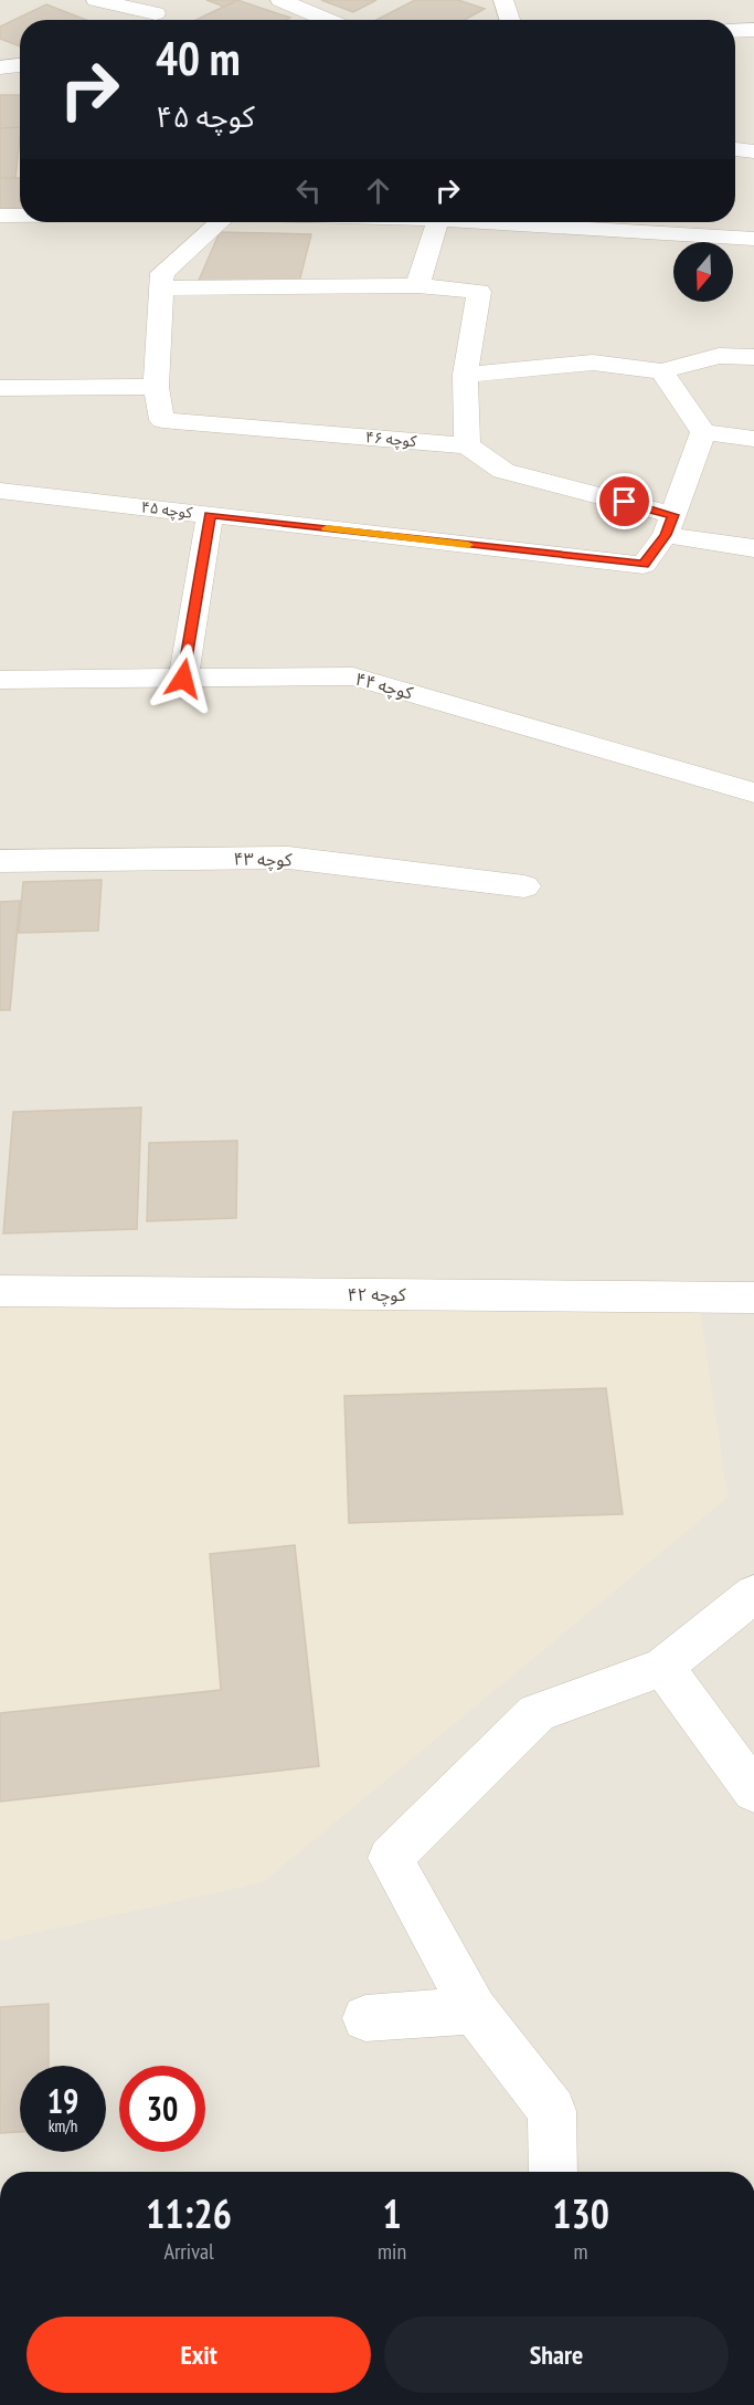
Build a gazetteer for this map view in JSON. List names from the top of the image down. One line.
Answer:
{"streets":{"street":["کوچه ۴۶","کوچه ۴۵","کوچه ۴۴","کوچه ۴۳","کوچه ۴۲"]},"north":"bottom","page":{"turn":["40 m","کوچه ۴۵"],"speed":"19 km/h","limit":"30","eta":["11:26","Arrival","1","min","130","m"],"buttons":["Exit","Share"]}}
